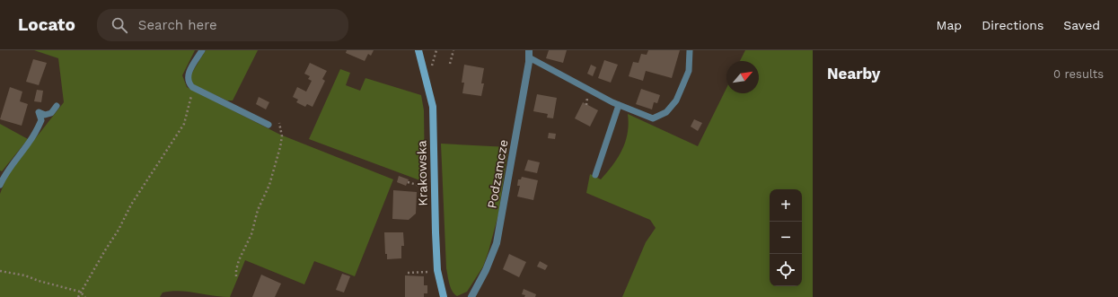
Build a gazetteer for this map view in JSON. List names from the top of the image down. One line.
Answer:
{"streets":{"street":["Krakowska","Podzamcze"]},"north":"top right","page":{"header":"Locato","search":"Search here","nav":["Map","Directions","Saved"],"heading":["Nearby","0 results"],"map_buttons":["+","−"]}}
